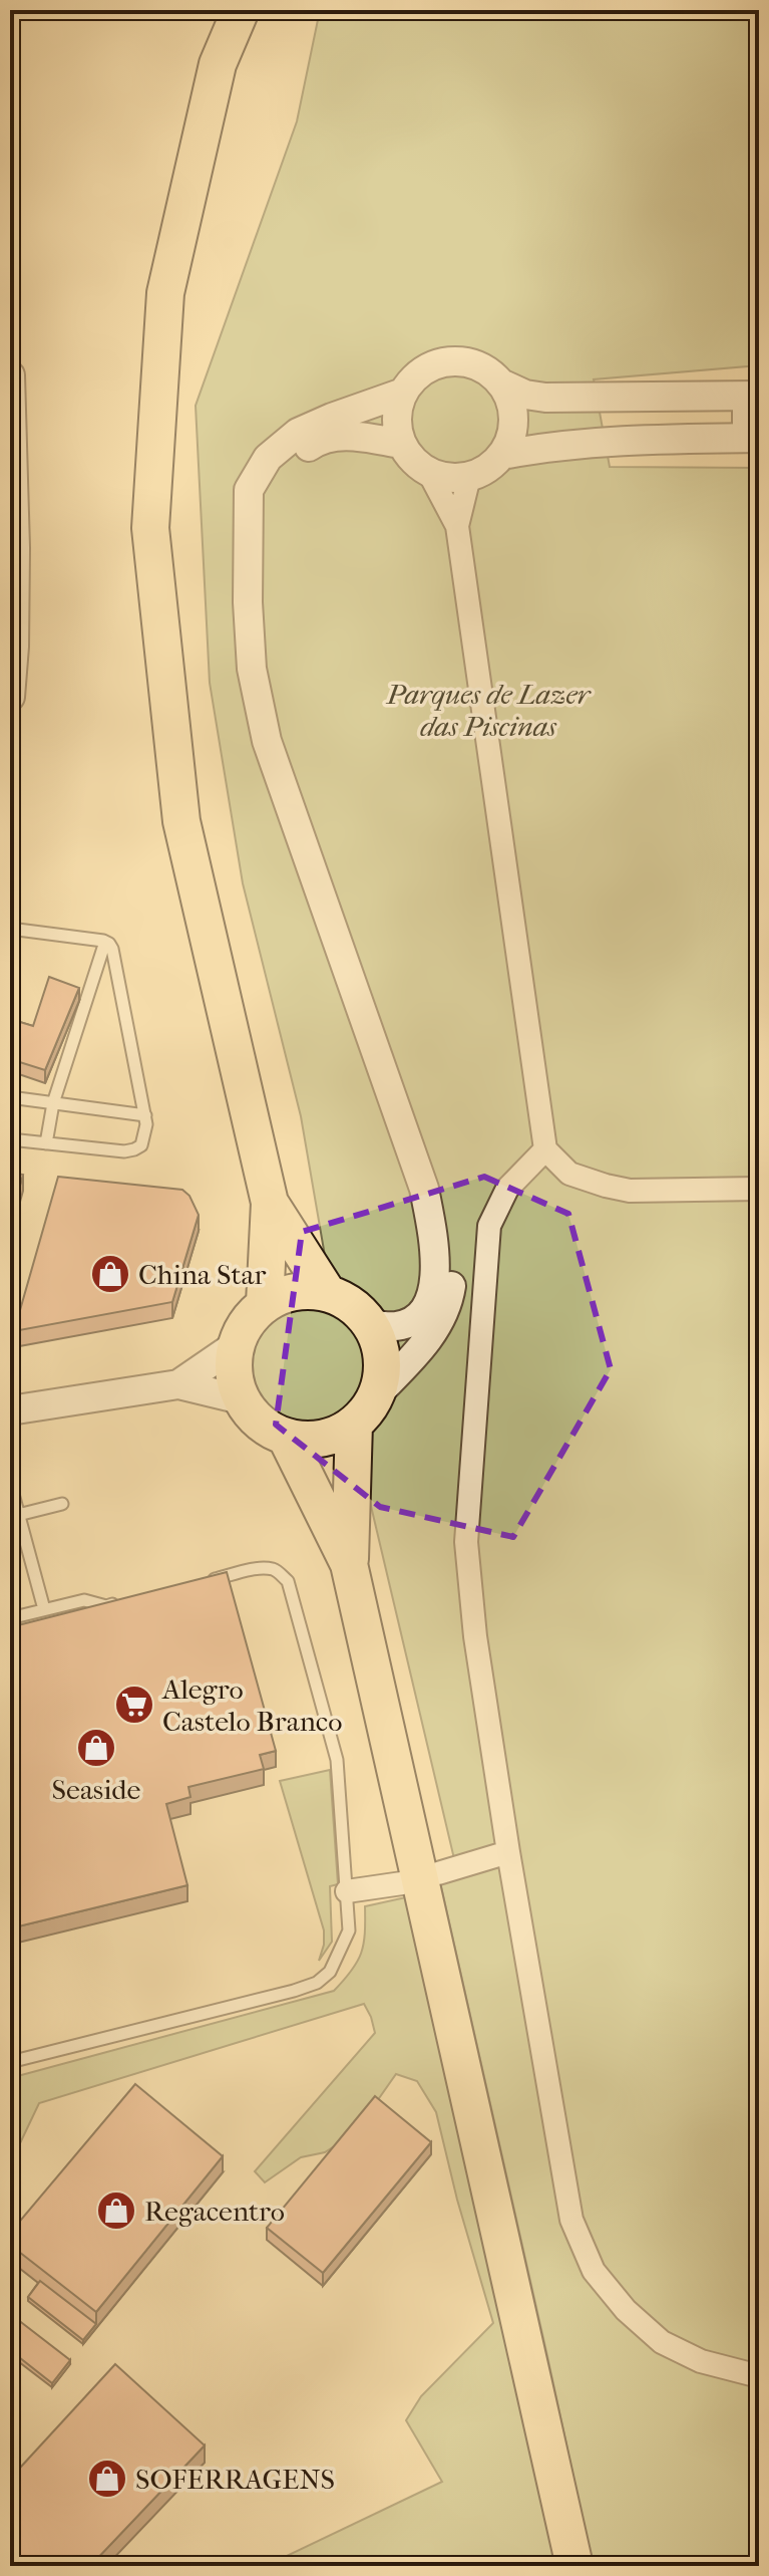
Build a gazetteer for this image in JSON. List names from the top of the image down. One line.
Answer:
{"parks":["Parques de Lazer das Piscinas"],"places":{"shop":["China Star","Seaside","Regacentro","SOFERRAGENS"],"supermarket":["Alegro Castelo Branco"]}}
